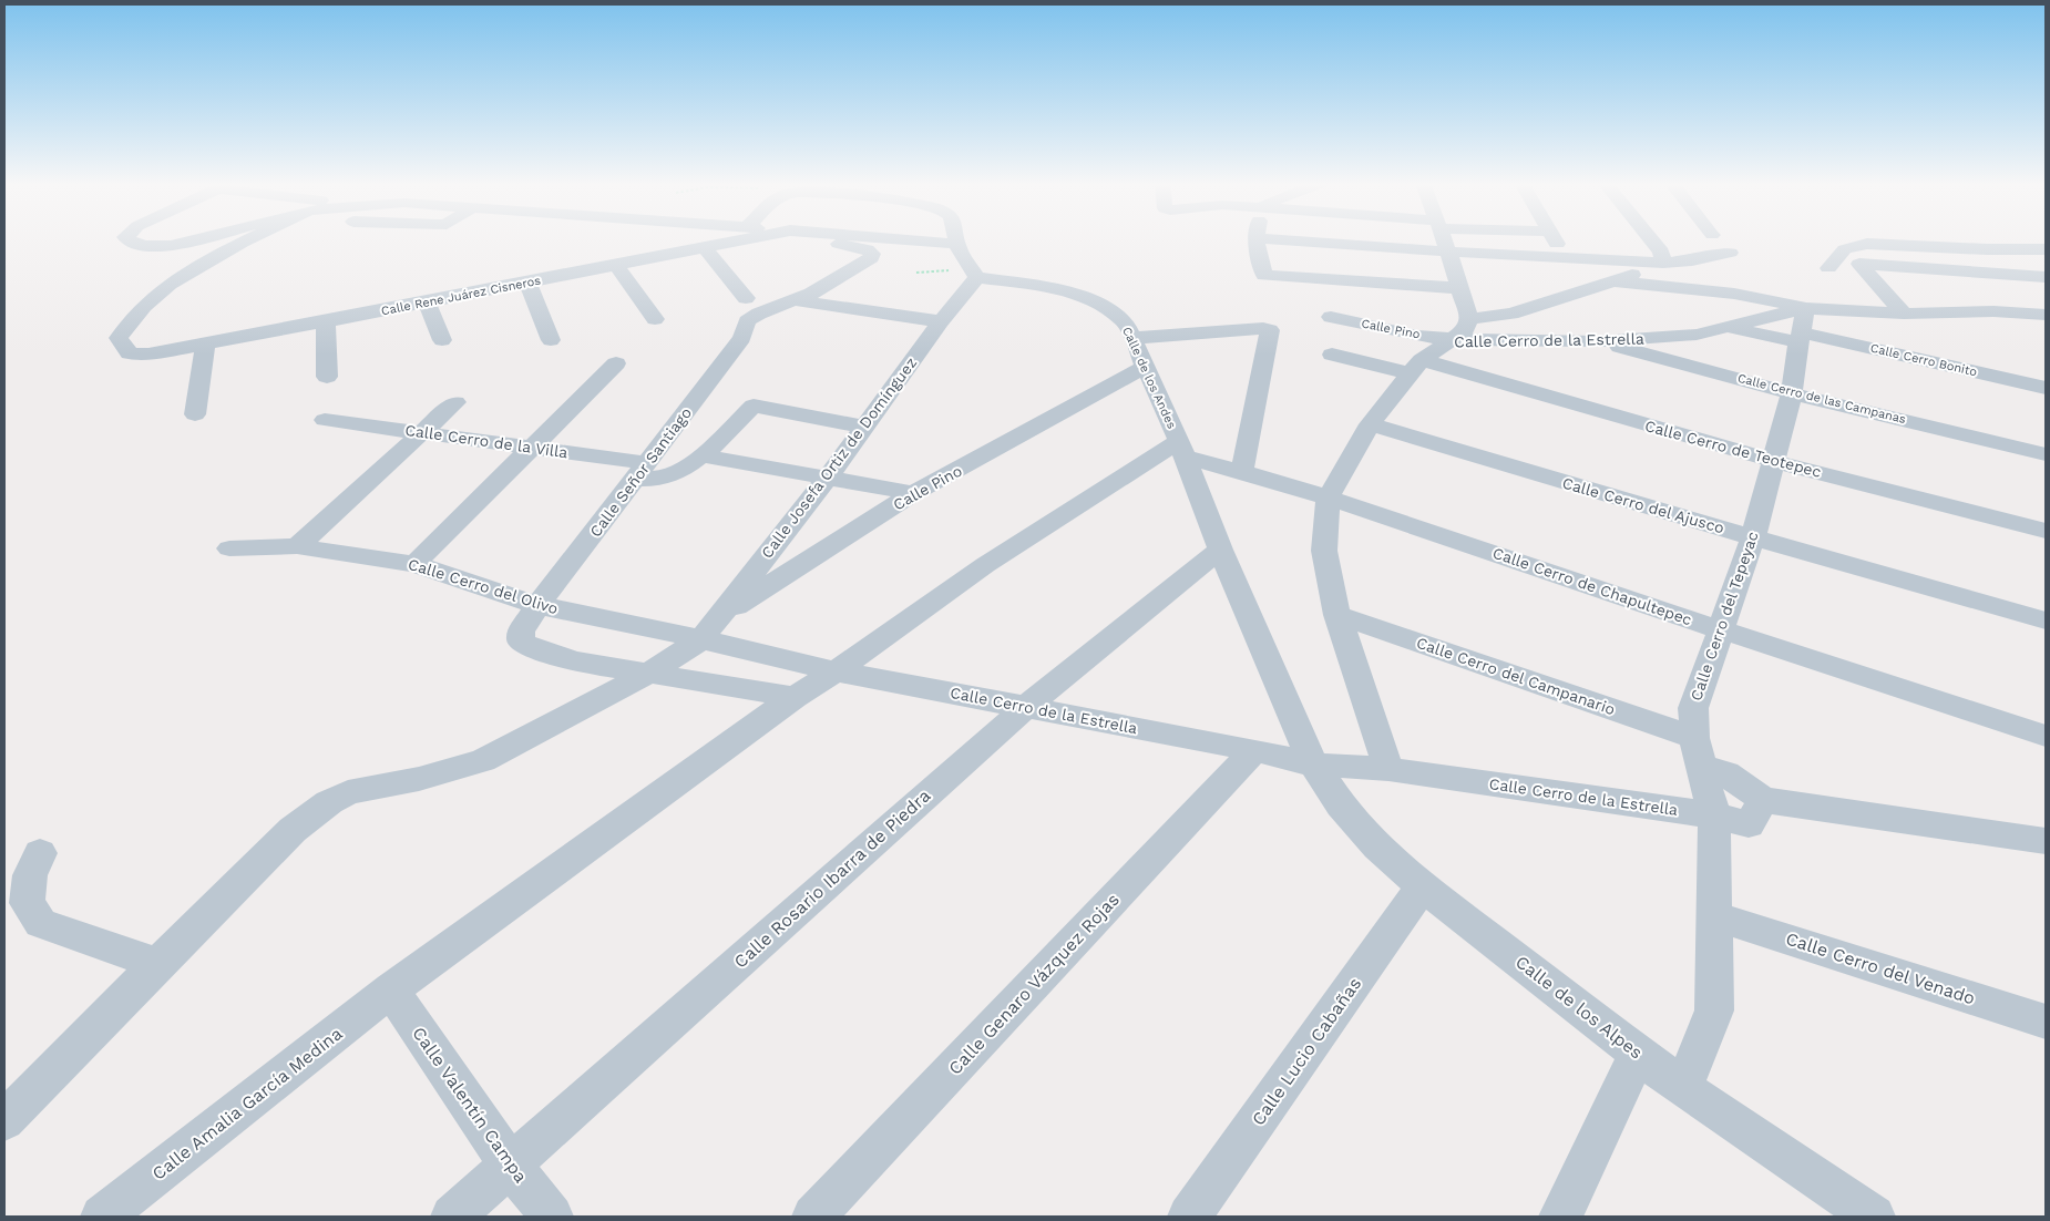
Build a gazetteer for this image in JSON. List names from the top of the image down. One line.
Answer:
{"streets":{"street":["Calle Rene Juárez Cisneros","Calle Pino","Calle Cerro de la Estrella","Calle Cerro Bonito","Calle de los Andes","Calle Cerro de las Campanas","Calle Cerro de la Villa","Calle Cerro de Teotepec","Calle Josefa Ortiz de Domínguez","Calle Señor Santiago","Calle Cerro del Ajusco","Calle Cerro del Olivo","Calle Cerro de Chapultepec","Calle Cerro del Tepeyac","Calle Cerro del Campanario","Calle Rosario Ibarra de Piedra","Calle Cerro del Venado","Calle Genaro Vázquez Rojas","Calle de los Alpes","Calle Lucio Cabañas","Calle Amalia García Medina","Calle Valentín Campa"]},"crossings":[["Calle Pino","Calle Cerro de la Estrella"],["Calle Pino","Calle de los Andes"],["Calle Pino","Calle Josefa Ortiz de Domínguez"],["Calle Pino","Calle Señor Santiago"],["Calle Pino","Calle Cerro del Olivo"],["Calle Cerro de la Estrella","Calle Cerro Bonito"],["Calle Cerro de la Estrella","Calle de los Andes"],["Calle Cerro de la Estrella","Calle Cerro de las Campanas"],["Calle Cerro de la Estrella","Calle Cerro de Teotepec"],["Calle Cerro de la Estrella","Calle Josefa Ortiz de Domínguez"],["Calle Cerro de la Estrella","Calle Cerro del Ajusco"],["Calle Cerro de la Estrella","Calle Cerro del Olivo"],["Calle Cerro de la Estrella","Calle Cerro de Chapultepec"],["Calle Cerro de la Estrella","Calle Cerro del Tepeyac"],["Calle Cerro de la Estrella","Calle Cerro del Campanario"],["Calle Cerro de la Estrella","Calle Rosario Ibarra de Piedra"],["Calle Cerro de la Estrella","Calle Genaro Vázquez Rojas"],["Calle Cerro de la Estrella","Calle de los Alpes"],["Calle Cerro de la Estrella","Calle Amalia García Medina"],["Calle Cerro Bonito","Calle Cerro del Tepeyac"],["Calle de los Andes","Calle Josefa Ortiz de Domínguez"],["Calle de los Andes","Calle Cerro de Chapultepec"],["Calle de los Andes","Calle Rosario Ibarra de Piedra"],["Calle de los Andes","Calle de los Alpes"],["Calle de los Andes","Calle Amalia García Medina"],["Calle Cerro de las Campanas","Calle Cerro del Tepeyac"],["Calle Cerro de la Villa","Calle Josefa Ortiz de Domínguez"],["Calle Cerro de la Villa","Calle Señor Santiago"],["Calle Cerro de Teotepec","Calle Cerro del Tepeyac"],["Calle Josefa Ortiz de Domínguez","Calle Cerro del Olivo"],["Calle Señor Santiago","Calle Cerro del Olivo"],["Calle Cerro del Ajusco","Calle Cerro del Tepeyac"],["Calle Cerro de Chapultepec","Calle Cerro del Tepeyac"],["Calle Cerro de Chapultepec","Calle Amalia García Medina"],["Calle Cerro del Tepeyac","Calle Cerro del Campanario"],["Calle Cerro del Tepeyac","Calle Cerro del Venado"],["Calle Cerro del Tepeyac","Calle de los Alpes"],["Calle Rosario Ibarra de Piedra","Calle Valentín Campa"],["Calle de los Alpes","Calle Lucio Cabañas"],["Calle Amalia García Medina","Calle Valentín Campa"]]}
